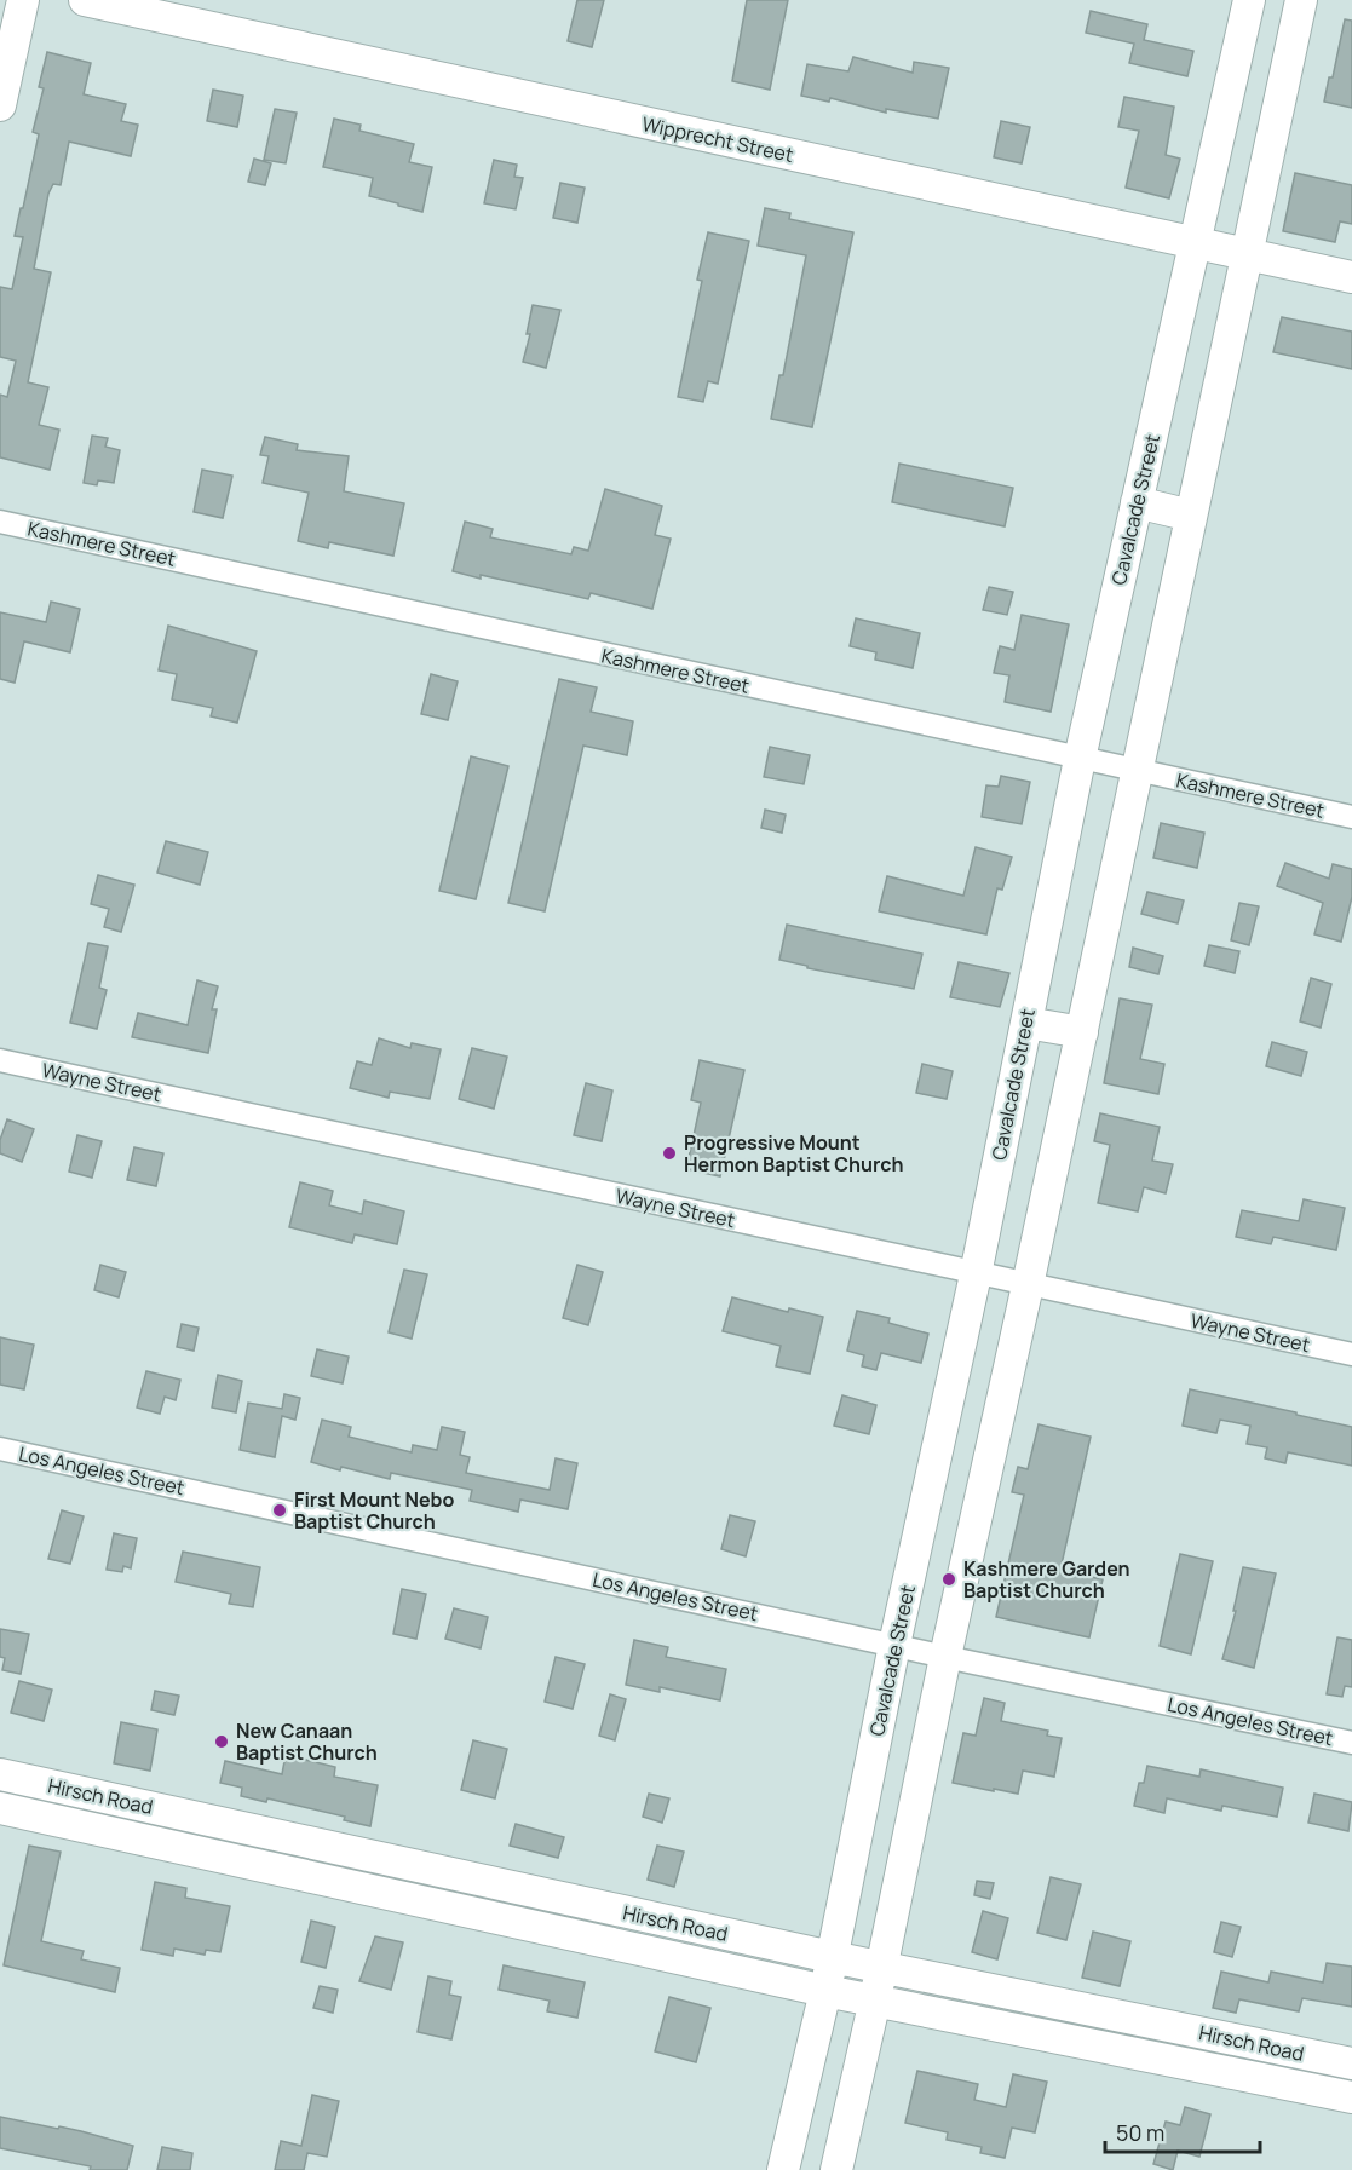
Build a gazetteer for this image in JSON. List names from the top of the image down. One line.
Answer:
{"streets":{"main road":["Wipprecht Street","Cavalcade Street","Hirsch Road"],"street":["Kashmere Street","Wayne Street","Los Angeles Street"]},"crossings":[["Wipprecht Street","Cavalcade Street"],["Cavalcade Street","Kashmere Street"],["Cavalcade Street","Wayne Street"],["Cavalcade Street","Los Angeles Street"],["Cavalcade Street","Hirsch Road"]],"places":["Progressive Mount Hermon Baptist Church","First Mount Nebo Baptist Church","Kashmere Garden Baptist Church","New Canaan Baptist Church"],"scale_bar":"50 m"}
